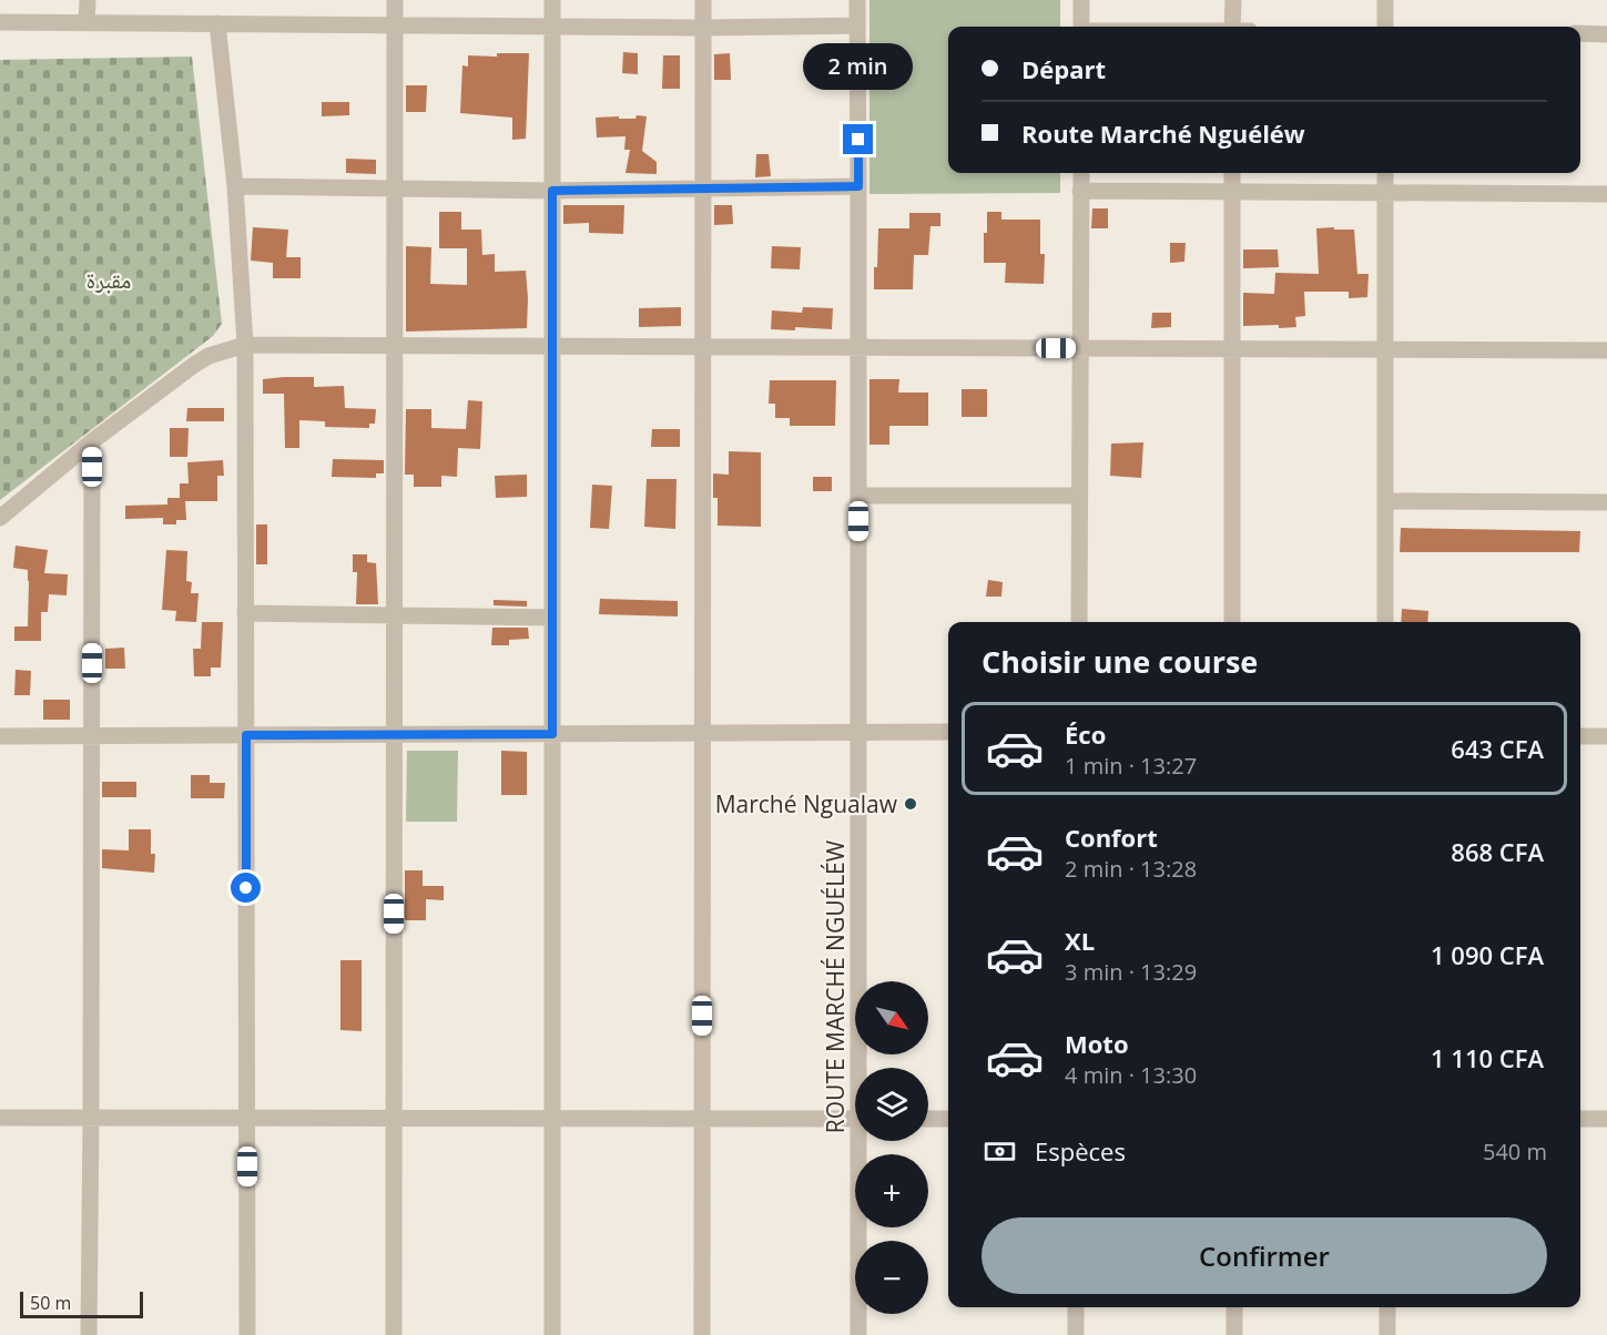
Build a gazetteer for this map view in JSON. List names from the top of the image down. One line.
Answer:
{"streets":{"street":["ROUTE MARCHÉ NGUÉLÉW"]},"parks":["مقبرة"],"places":["Marché Ngualaw"],"scale_bar":"50 m","north":"bottom right","page":{"banner":["Départ","Route Marché Nguéléw"],"bubble":"2 min","heading":"Choisir une course","list":[{"name":"Éco","note":"1 min · 13:27","value":"643 CFA"},{"name":"Confort","note":"2 min · 13:28","value":"868 CFA"},{"name":"XL","note":"3 min · 13:29","value":"1 090 CFA"},{"name":"Moto","note":"4 min · 13:30","value":"1 110 CFA"}],"map_buttons":["+","−"],"pay":["Espèces","540 m"],"buttons":"Confirmer","scale":"50 m"}}
